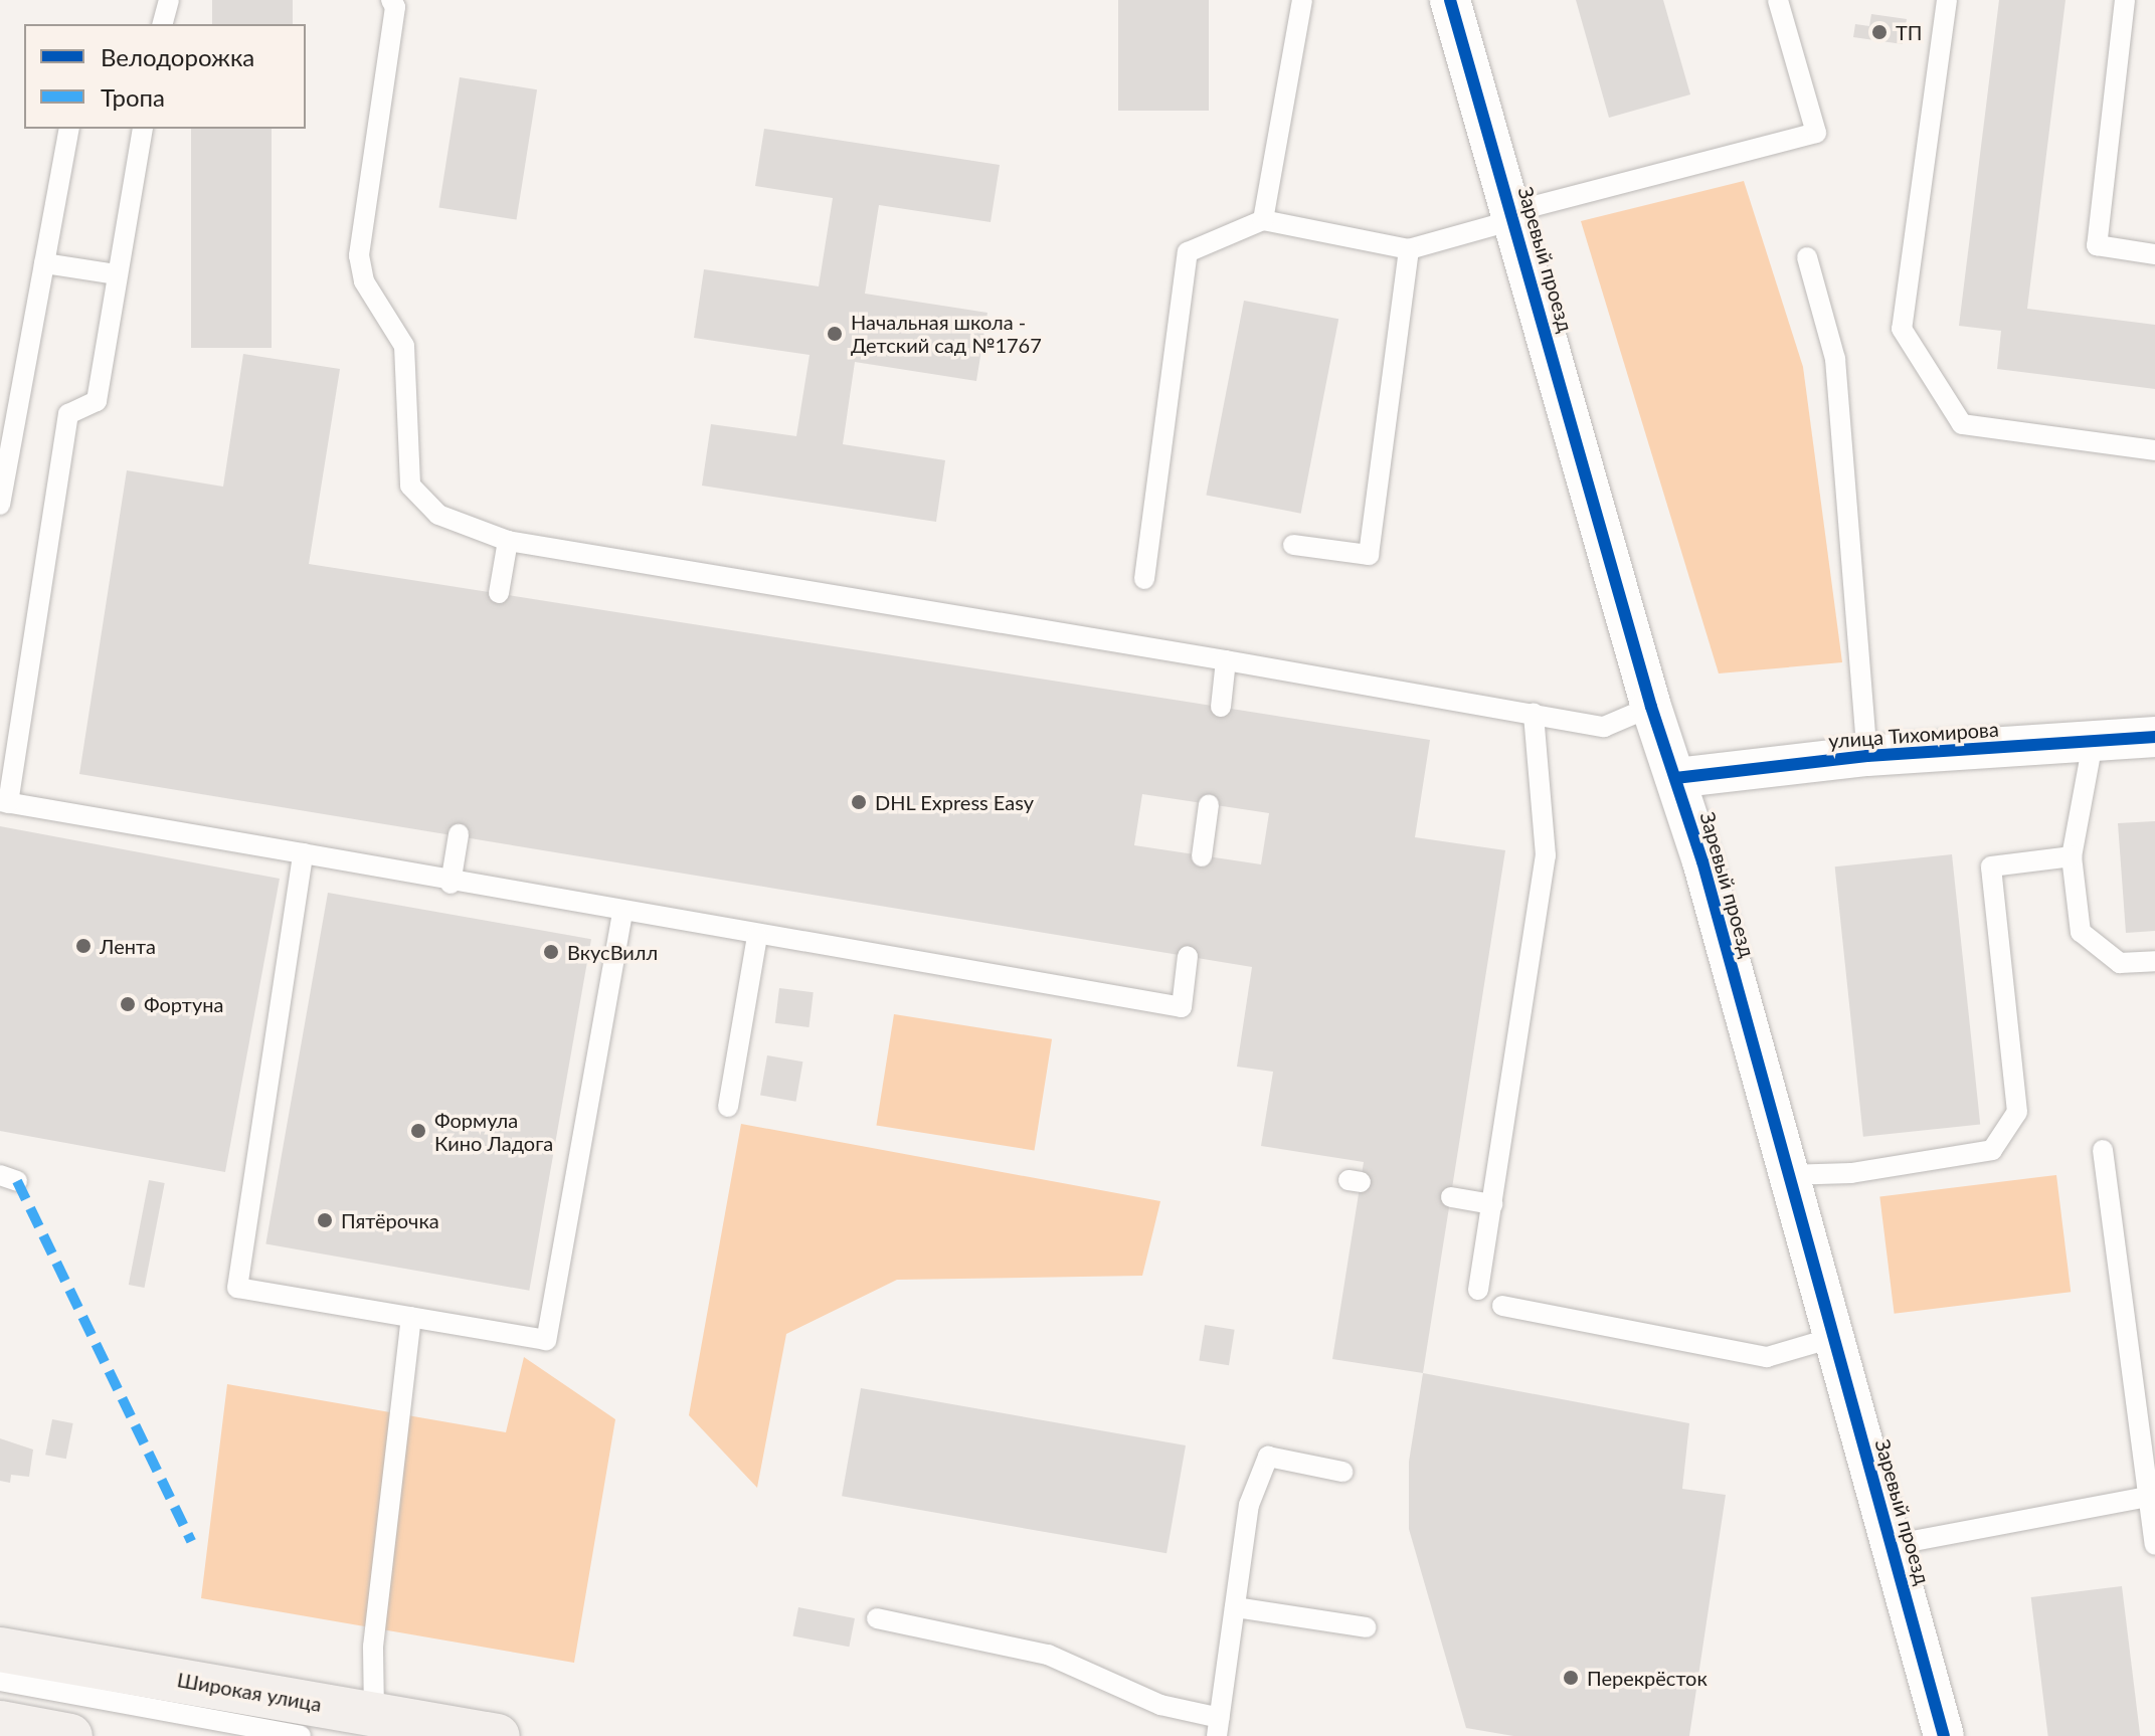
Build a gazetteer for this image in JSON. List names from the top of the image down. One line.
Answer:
{"streets":{"main road":["Широкая улица"],"street":["Заревый проезд","улица Тихомирова"]},"crossings":[["Заревый проезд","улица Тихомирова"]],"places":["ТП","Начальная школа - Детский сад №1767","DHL Express Easy","Лента","ВкусВилл","Фортуна","Формула Кино Ладога","Пятёрочка","Перекрёсток"],"legend":["Велодорожка","Тропа"]}
